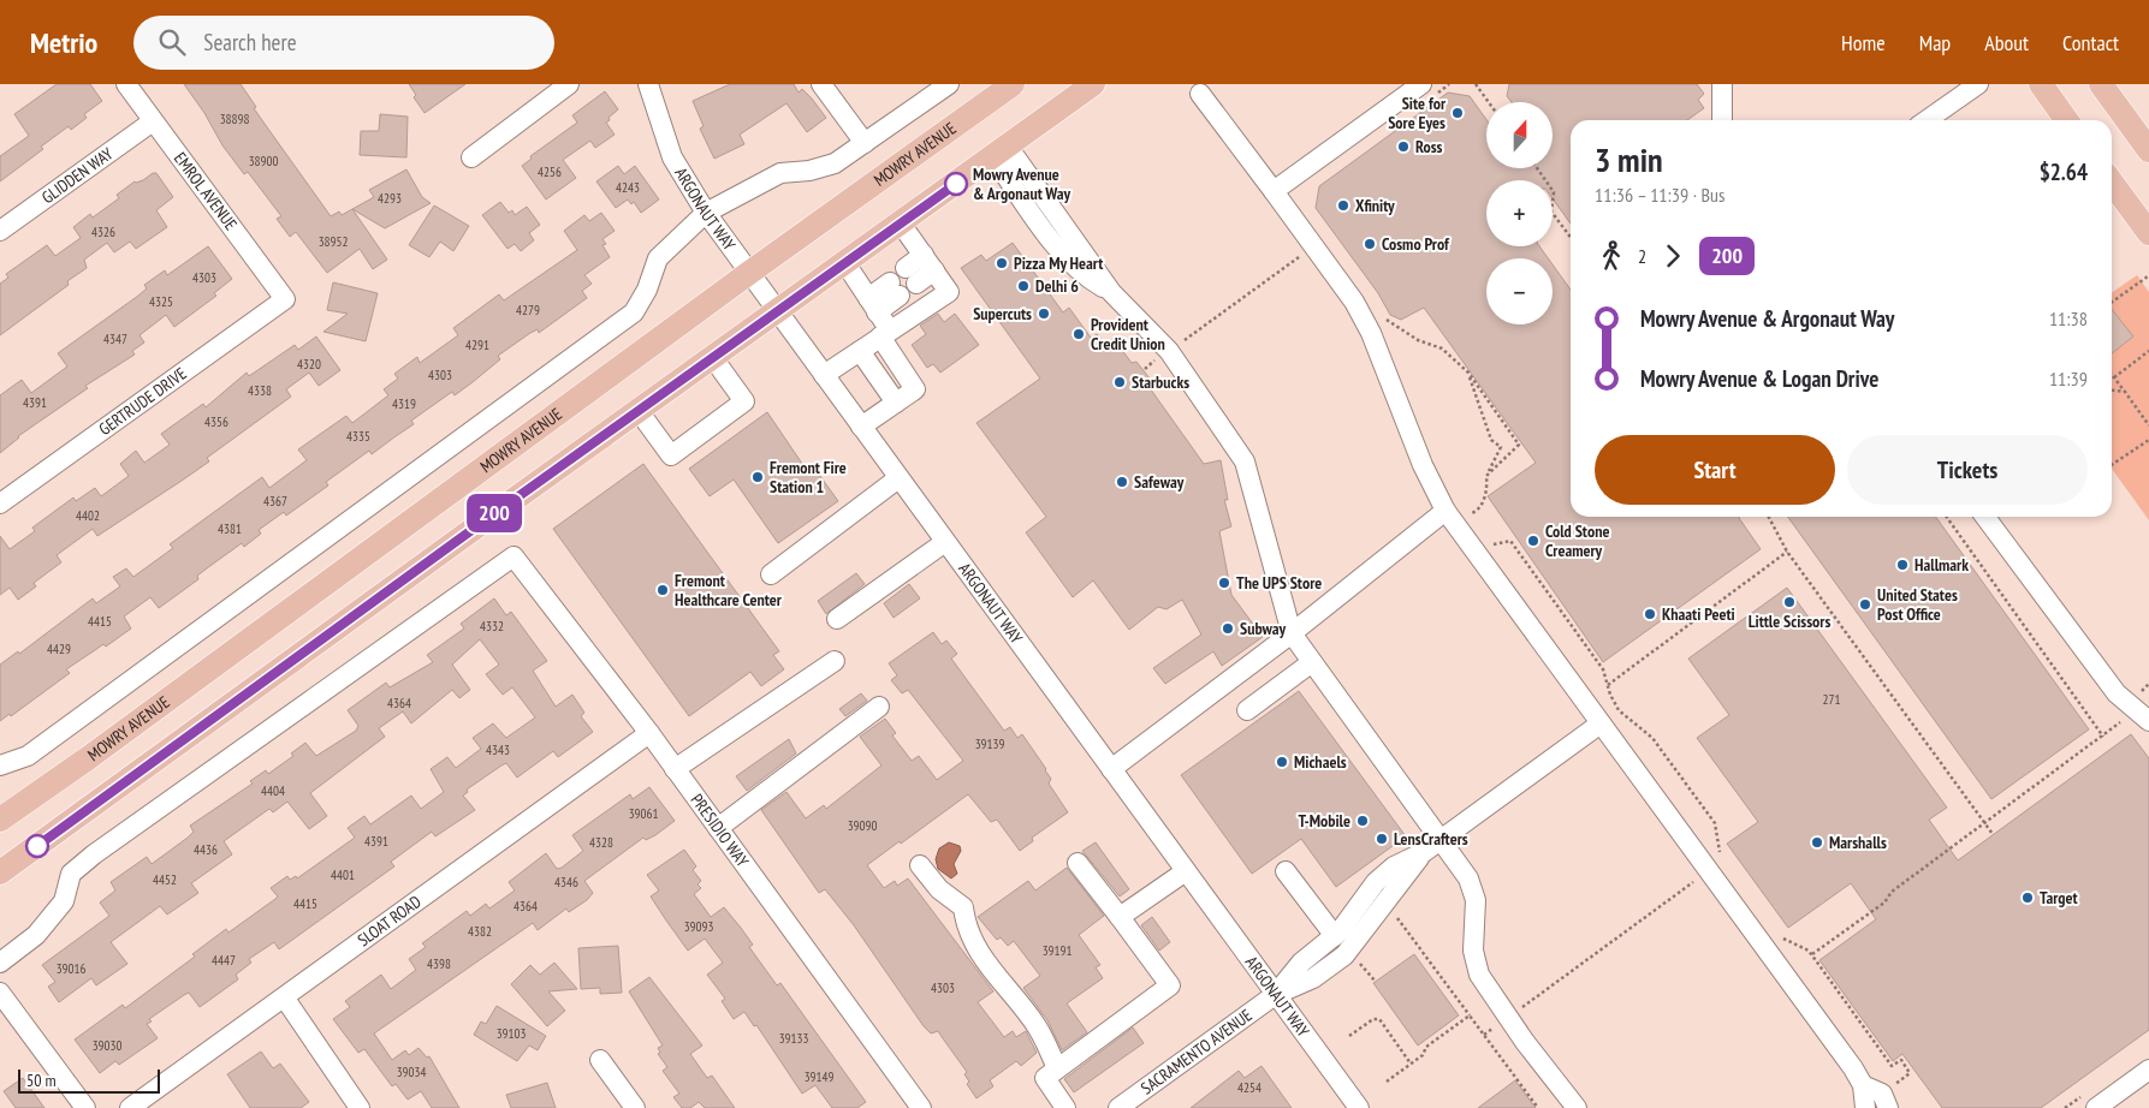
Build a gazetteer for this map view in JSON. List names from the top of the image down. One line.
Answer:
{"streets":{"main road":["MOWRY AVENUE"],"street":["GLIDDEN WAY","EMROL AVENUE","ARGONAUT WAY","GERTRUDE DRIVE","PRESIDIO WAY","SLOAT ROAD","SACRAMENTO AVENUE"]},"crossings":[["MOWRY AVENUE","ARGONAUT WAY"],["GLIDDEN WAY","EMROL AVENUE"],["EMROL AVENUE","GERTRUDE DRIVE"],["ARGONAUT WAY","SACRAMENTO AVENUE"],["PRESIDIO WAY","SLOAT ROAD"]],"places":["Site for Sore Eyes","Ross","Mowry Avenue & Argonaut Way","Xfinity","Cosmo Prof","Pizza My Heart","Delhi 6","Supercuts","Provident Credit Union","Starbucks","Fremont Fire Station 1","Safeway","Cold Stone Creamery","Hallmark","The UPS Store","Fremont Healthcare Center","Little Scissors","United States Post Office","Khaati Peeti","Subway","Michaels","T-Mobile","LensCrafters","Marshalls","Target"],"lines":["bus line 200"],"house_numbers":["38898","38900","4256","4243","4293","4326","38952","4303","4325","4279","4347","4291","4320","4303","4338","4391","4319","4356","4335","4367","4402","4381","4415","4332","4429","271","4364","39139","4343","4404","39061","39090","4391","4328","4436","4401","4452","4346","4415","4364","39093","4382","39191","4447","4398","39016","4303","39103","39133","39030","39034","39149","4254"],"scale_bar":"50 m","north":"top","page":{"header":"Metrio","search":"Search here","nav":["Home","Map","About","Contact"],"on_map":"200","map_buttons":["+","−"],"heading":["3 min","11:36 – 11:39 · Bus","$2.64"],"legs":["2","200"],"list":[{"name":"Mowry Avenue & Argonaut Way","value":"11:38"},{"name":"Mowry Avenue & Logan Drive","value":"11:39"}],"buttons":["Start","Tickets"],"scale":"50 m"}}
